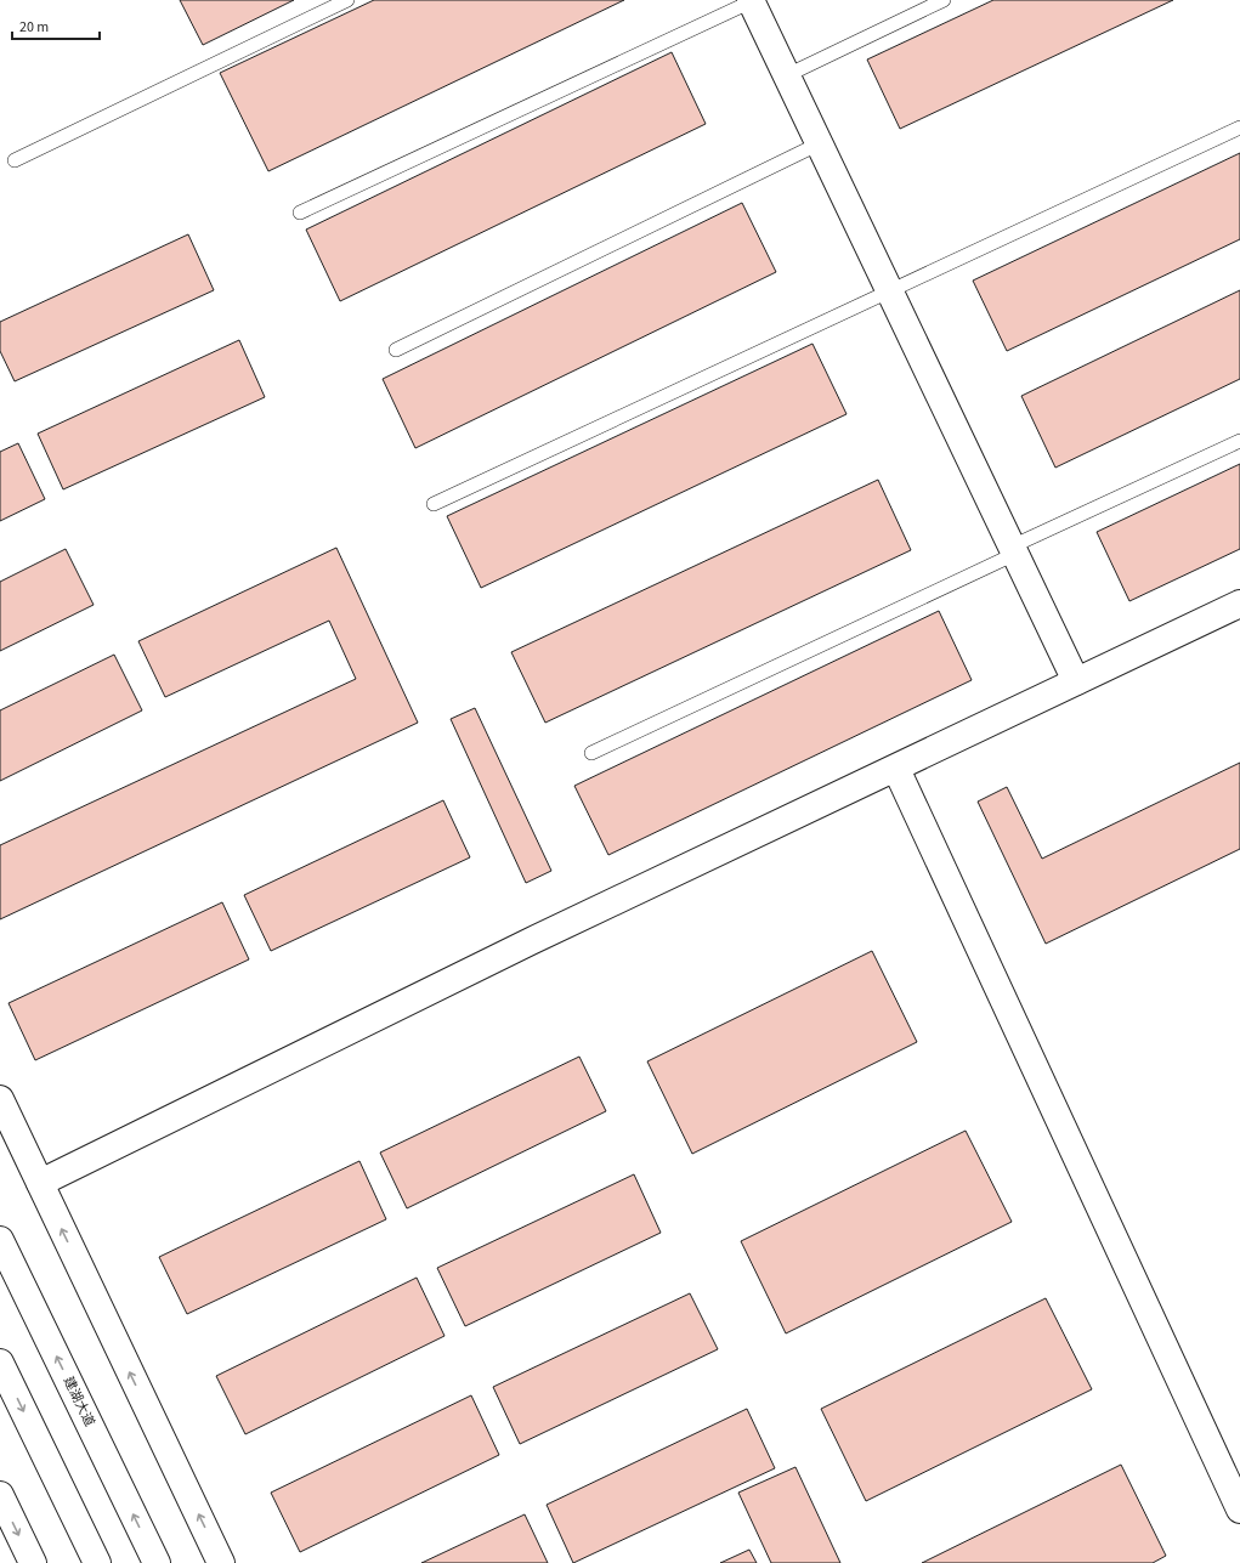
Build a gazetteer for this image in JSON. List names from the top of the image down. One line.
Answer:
{"streets":{"street":["建湖大道"]},"scale_bar":"20 m"}
